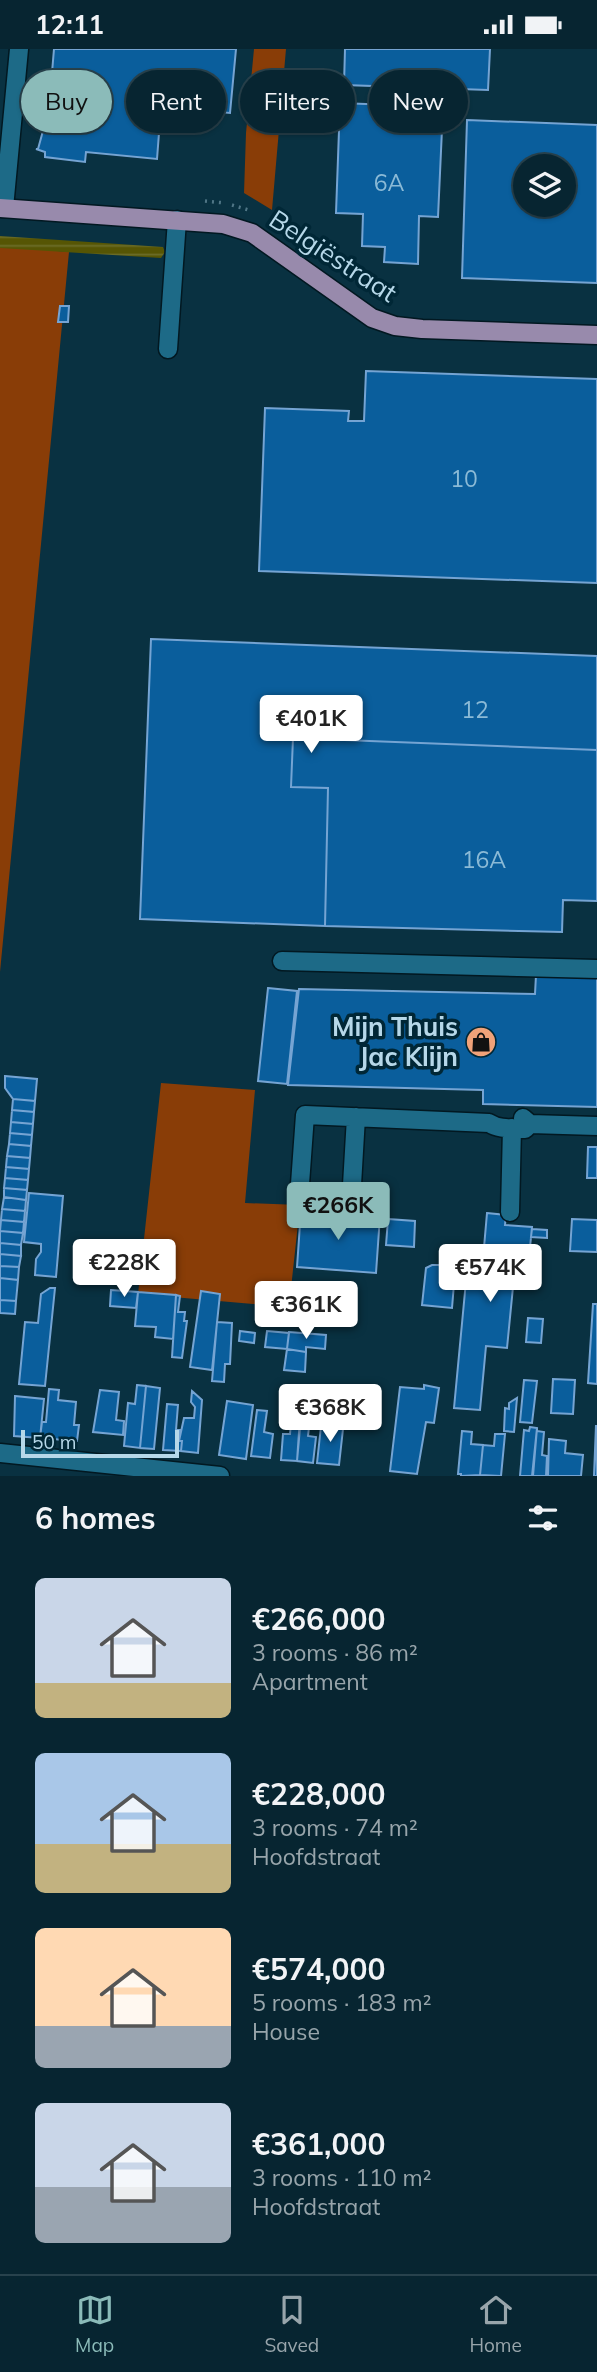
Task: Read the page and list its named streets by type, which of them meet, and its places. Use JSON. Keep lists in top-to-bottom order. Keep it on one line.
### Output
{"streets":{"main road":["Belgiëstraat"]},"places":{"shop":["Mijn Thuis Jac Klijn"]},"house_numbers":["6A","10","12","16A"],"scale_bar":"50 m","page":{"status":"12:11","chip":["Buy","Rent","Filters","New"],"price":["€401K","€266K","€228K","€574K","€361K","€368K"],"scale":"50 m","heading":"6 homes","list":[{"name":"€266,000","note":"3 rooms · 86 m² · Apartment"},{"name":"€228,000","note":"3 rooms · 74 m² · Hoofdstraat"},{"name":"€574,000","note":"5 rooms · 183 m² · House"},{"name":"€361,000","note":"3 rooms · 110 m² · Hoofdstraat"}],"tabs":["Map","Saved","Home"]}}
